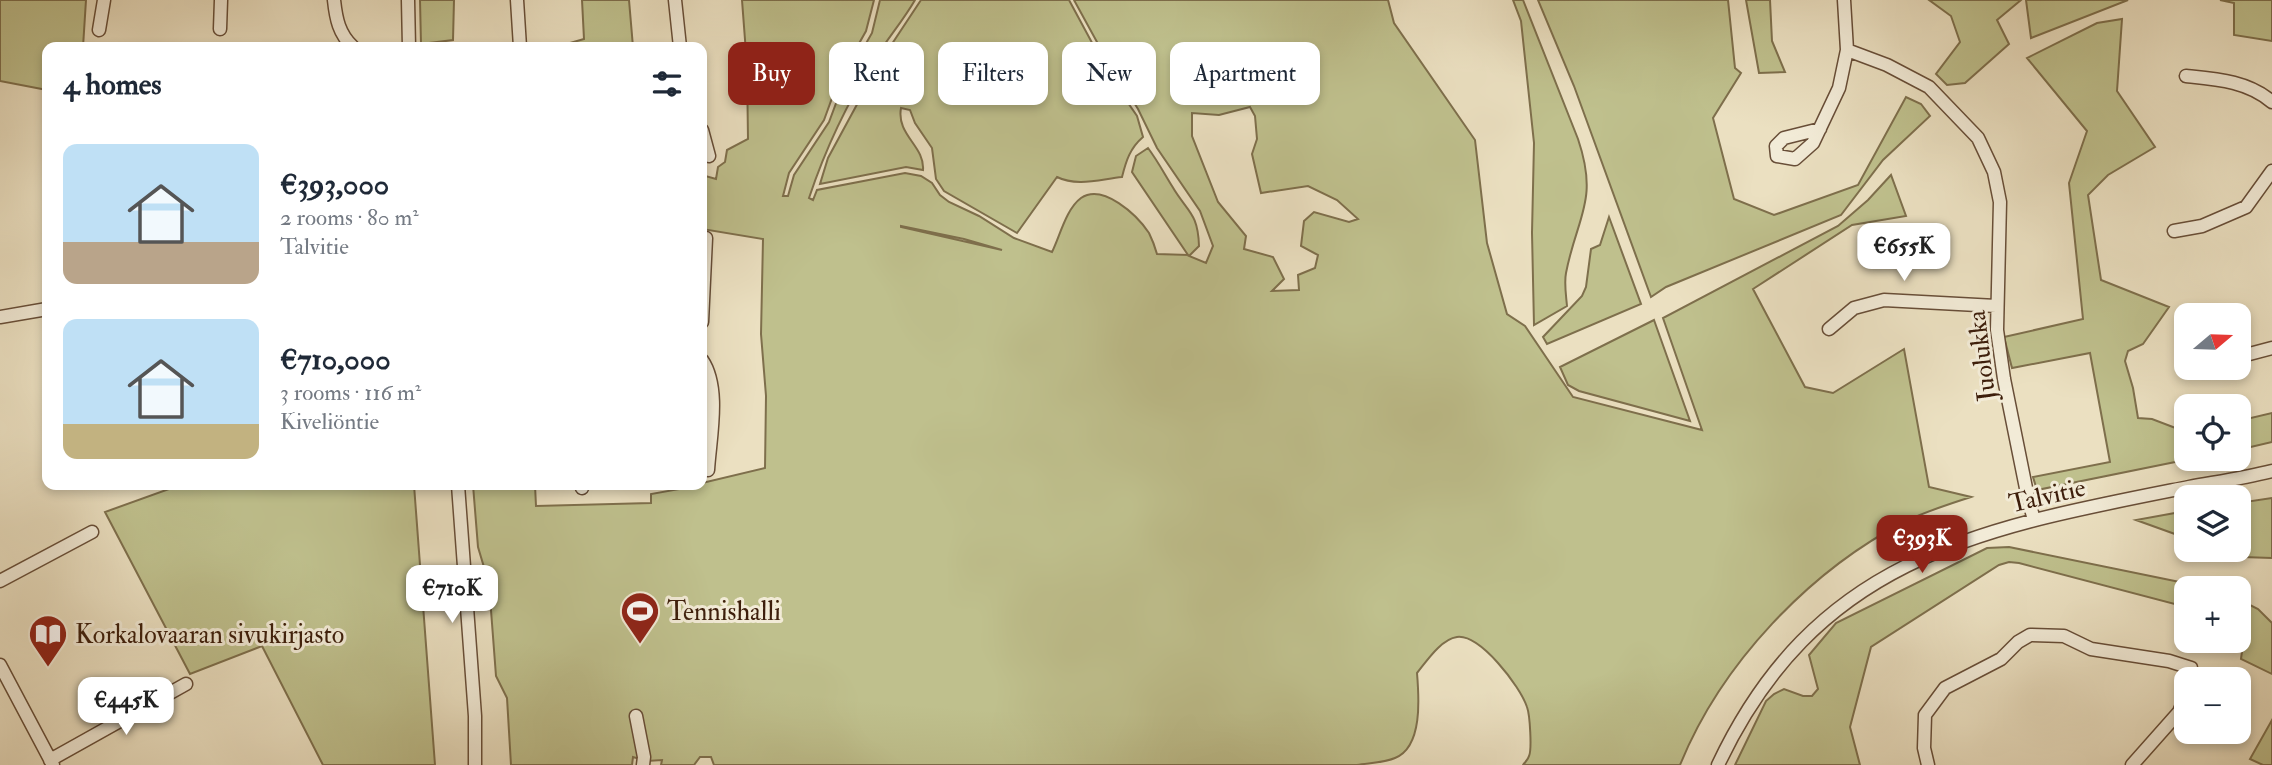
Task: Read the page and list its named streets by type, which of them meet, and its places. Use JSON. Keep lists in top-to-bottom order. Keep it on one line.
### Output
{"streets":{"street":["Juolukka","Talvitie"]},"crossings":[["Juolukka","Talvitie"]],"places":{"sports":["Tennishalli"],"library":["Korkalovaaran sivukirjasto"]},"north":"right","page":{"chip":["Buy","Rent","Filters","New","Apartment"],"heading":"4 homes","list":[{"name":"€393,000","note":"2 rooms · 80 m² · Talvitie"},{"name":"€710,000","note":"3 rooms · 116 m² · Kiveliöntie"}],"price":["€655K","€393K","€710K","€445K"],"map_buttons":["+","−"]}}
